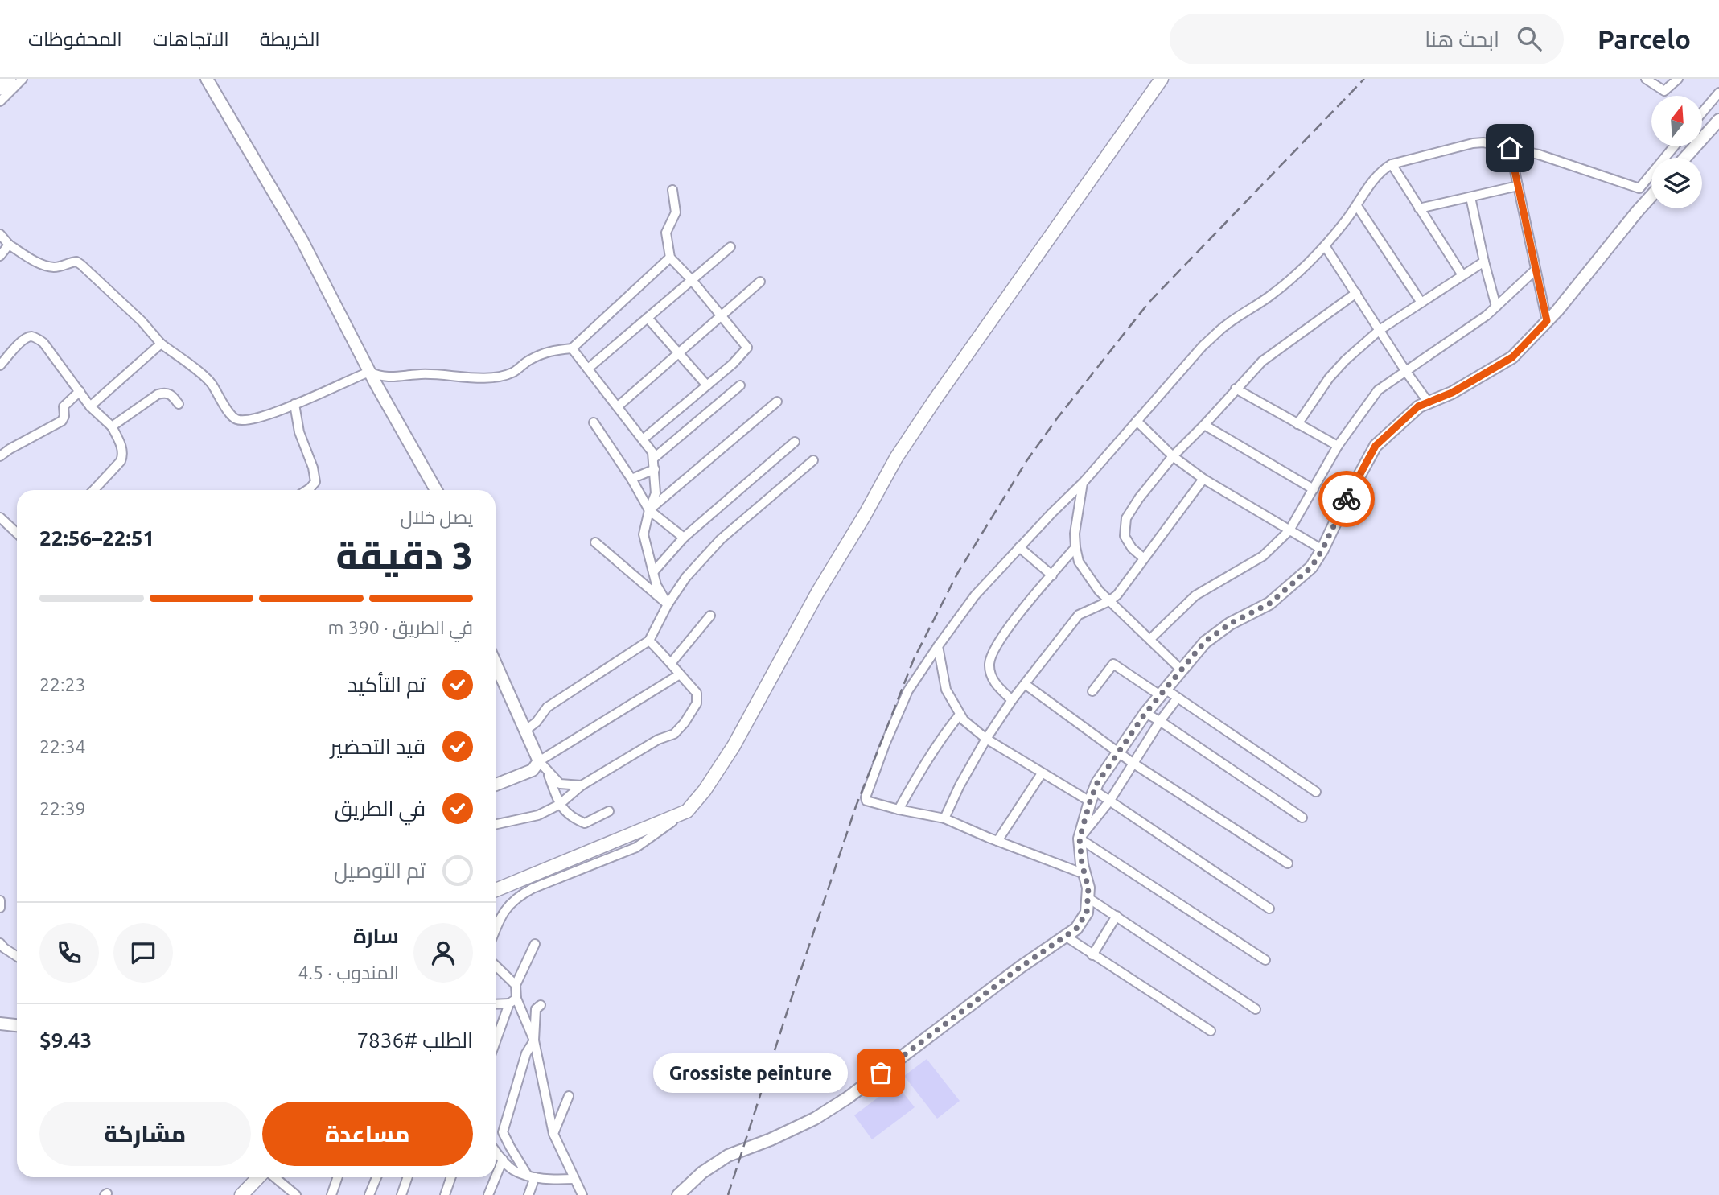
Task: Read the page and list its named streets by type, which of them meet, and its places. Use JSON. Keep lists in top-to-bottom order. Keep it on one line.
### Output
{"places":["Grossiste peinture"],"north":"top","page":{"header":"Parcelo","search":"ابحث هنا","nav":["الخريطة","الاتجاهات","المحفوظات"],"heading":["3 دقيقة","يصل خلال","22:51–22:56"],"panel":["سارة","المندوب · 4.5","الطلب #7836","$9.43"],"bar":"في الطريق · 390 m","list":[["تم التأكيد","22:23"],["قيد التحضير","22:34"],["في الطريق","22:39"],"تم التوصيل"],"bubble":"Grossiste peinture","buttons":["مساعدة","مشاركة"]}}
